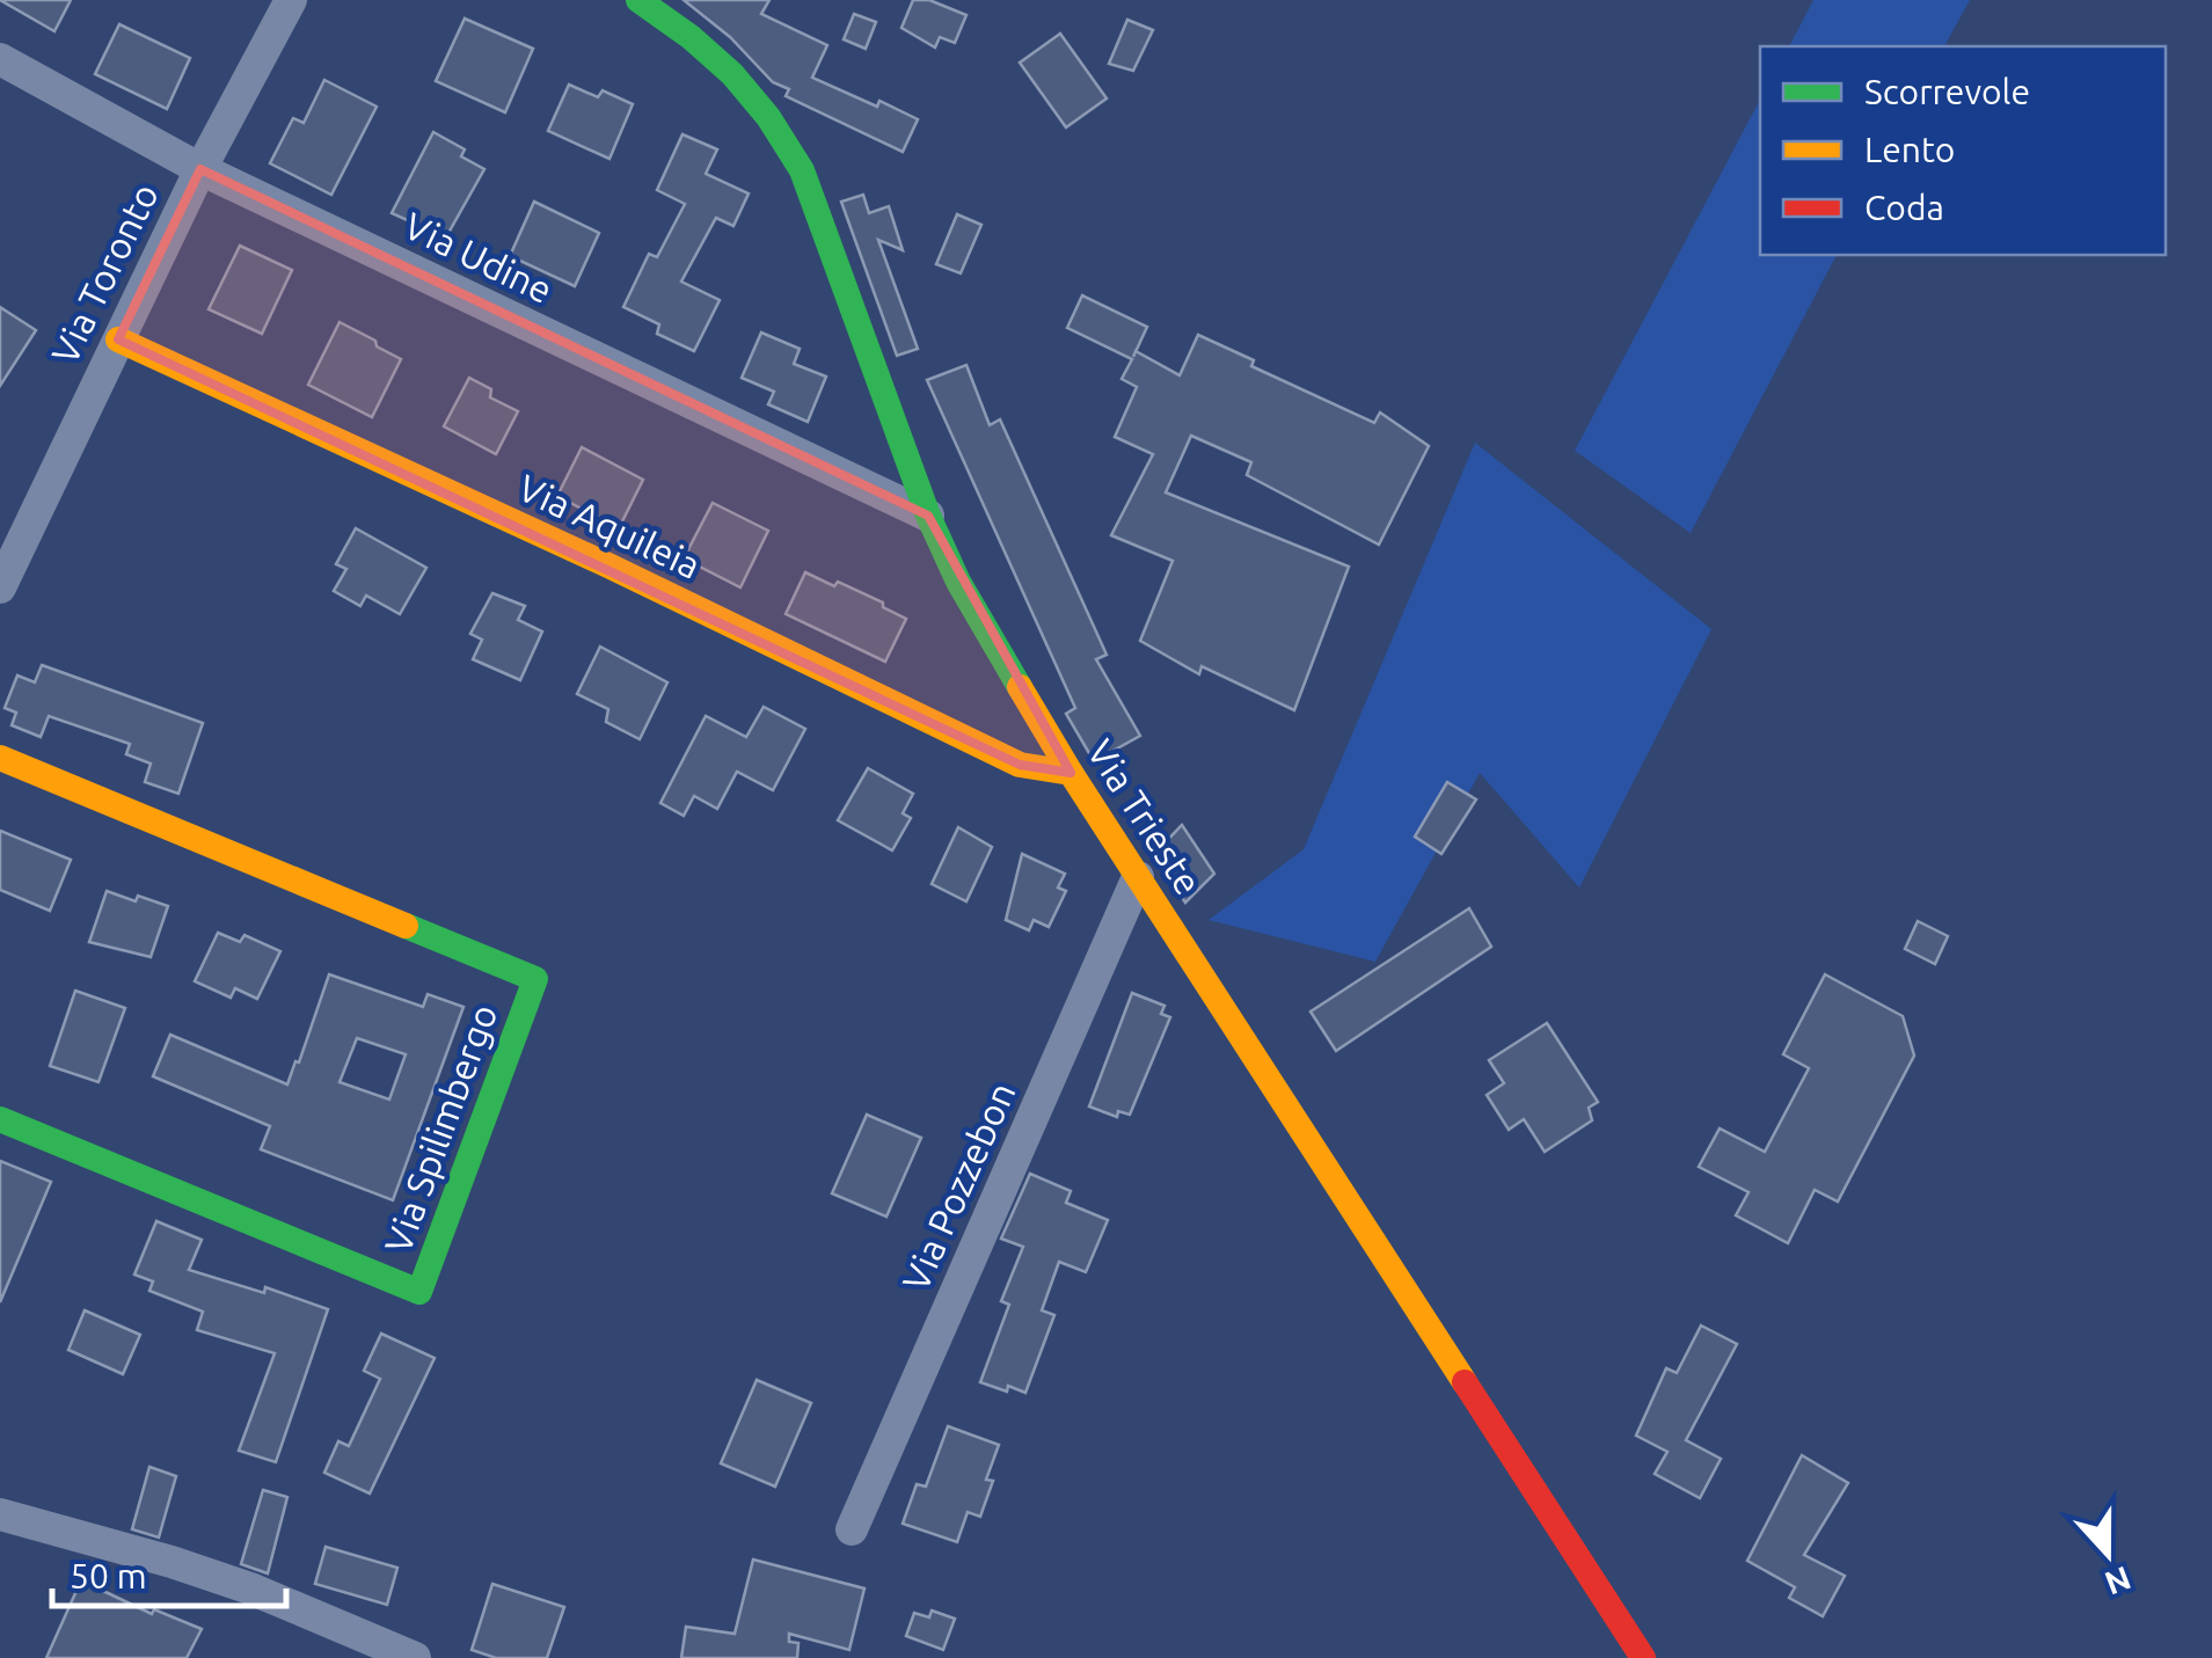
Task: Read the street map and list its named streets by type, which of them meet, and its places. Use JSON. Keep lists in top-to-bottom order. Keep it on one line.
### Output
{"streets":{"street":["Via Udine","Via Toronto","Via Aquileia","Via Trieste","Via Spilimbergo","Via Pozzebon"]},"crossings":[["Via Udine","Via Toronto"],["Via Udine","Via Trieste"],["Via Toronto","Via Aquileia"],["Via Aquileia","Via Trieste"],["Via Trieste","Via Pozzebon"]],"legend":["Scorrevole","Lento","Coda"],"scale_bar":"50 m","north":"bottom"}
